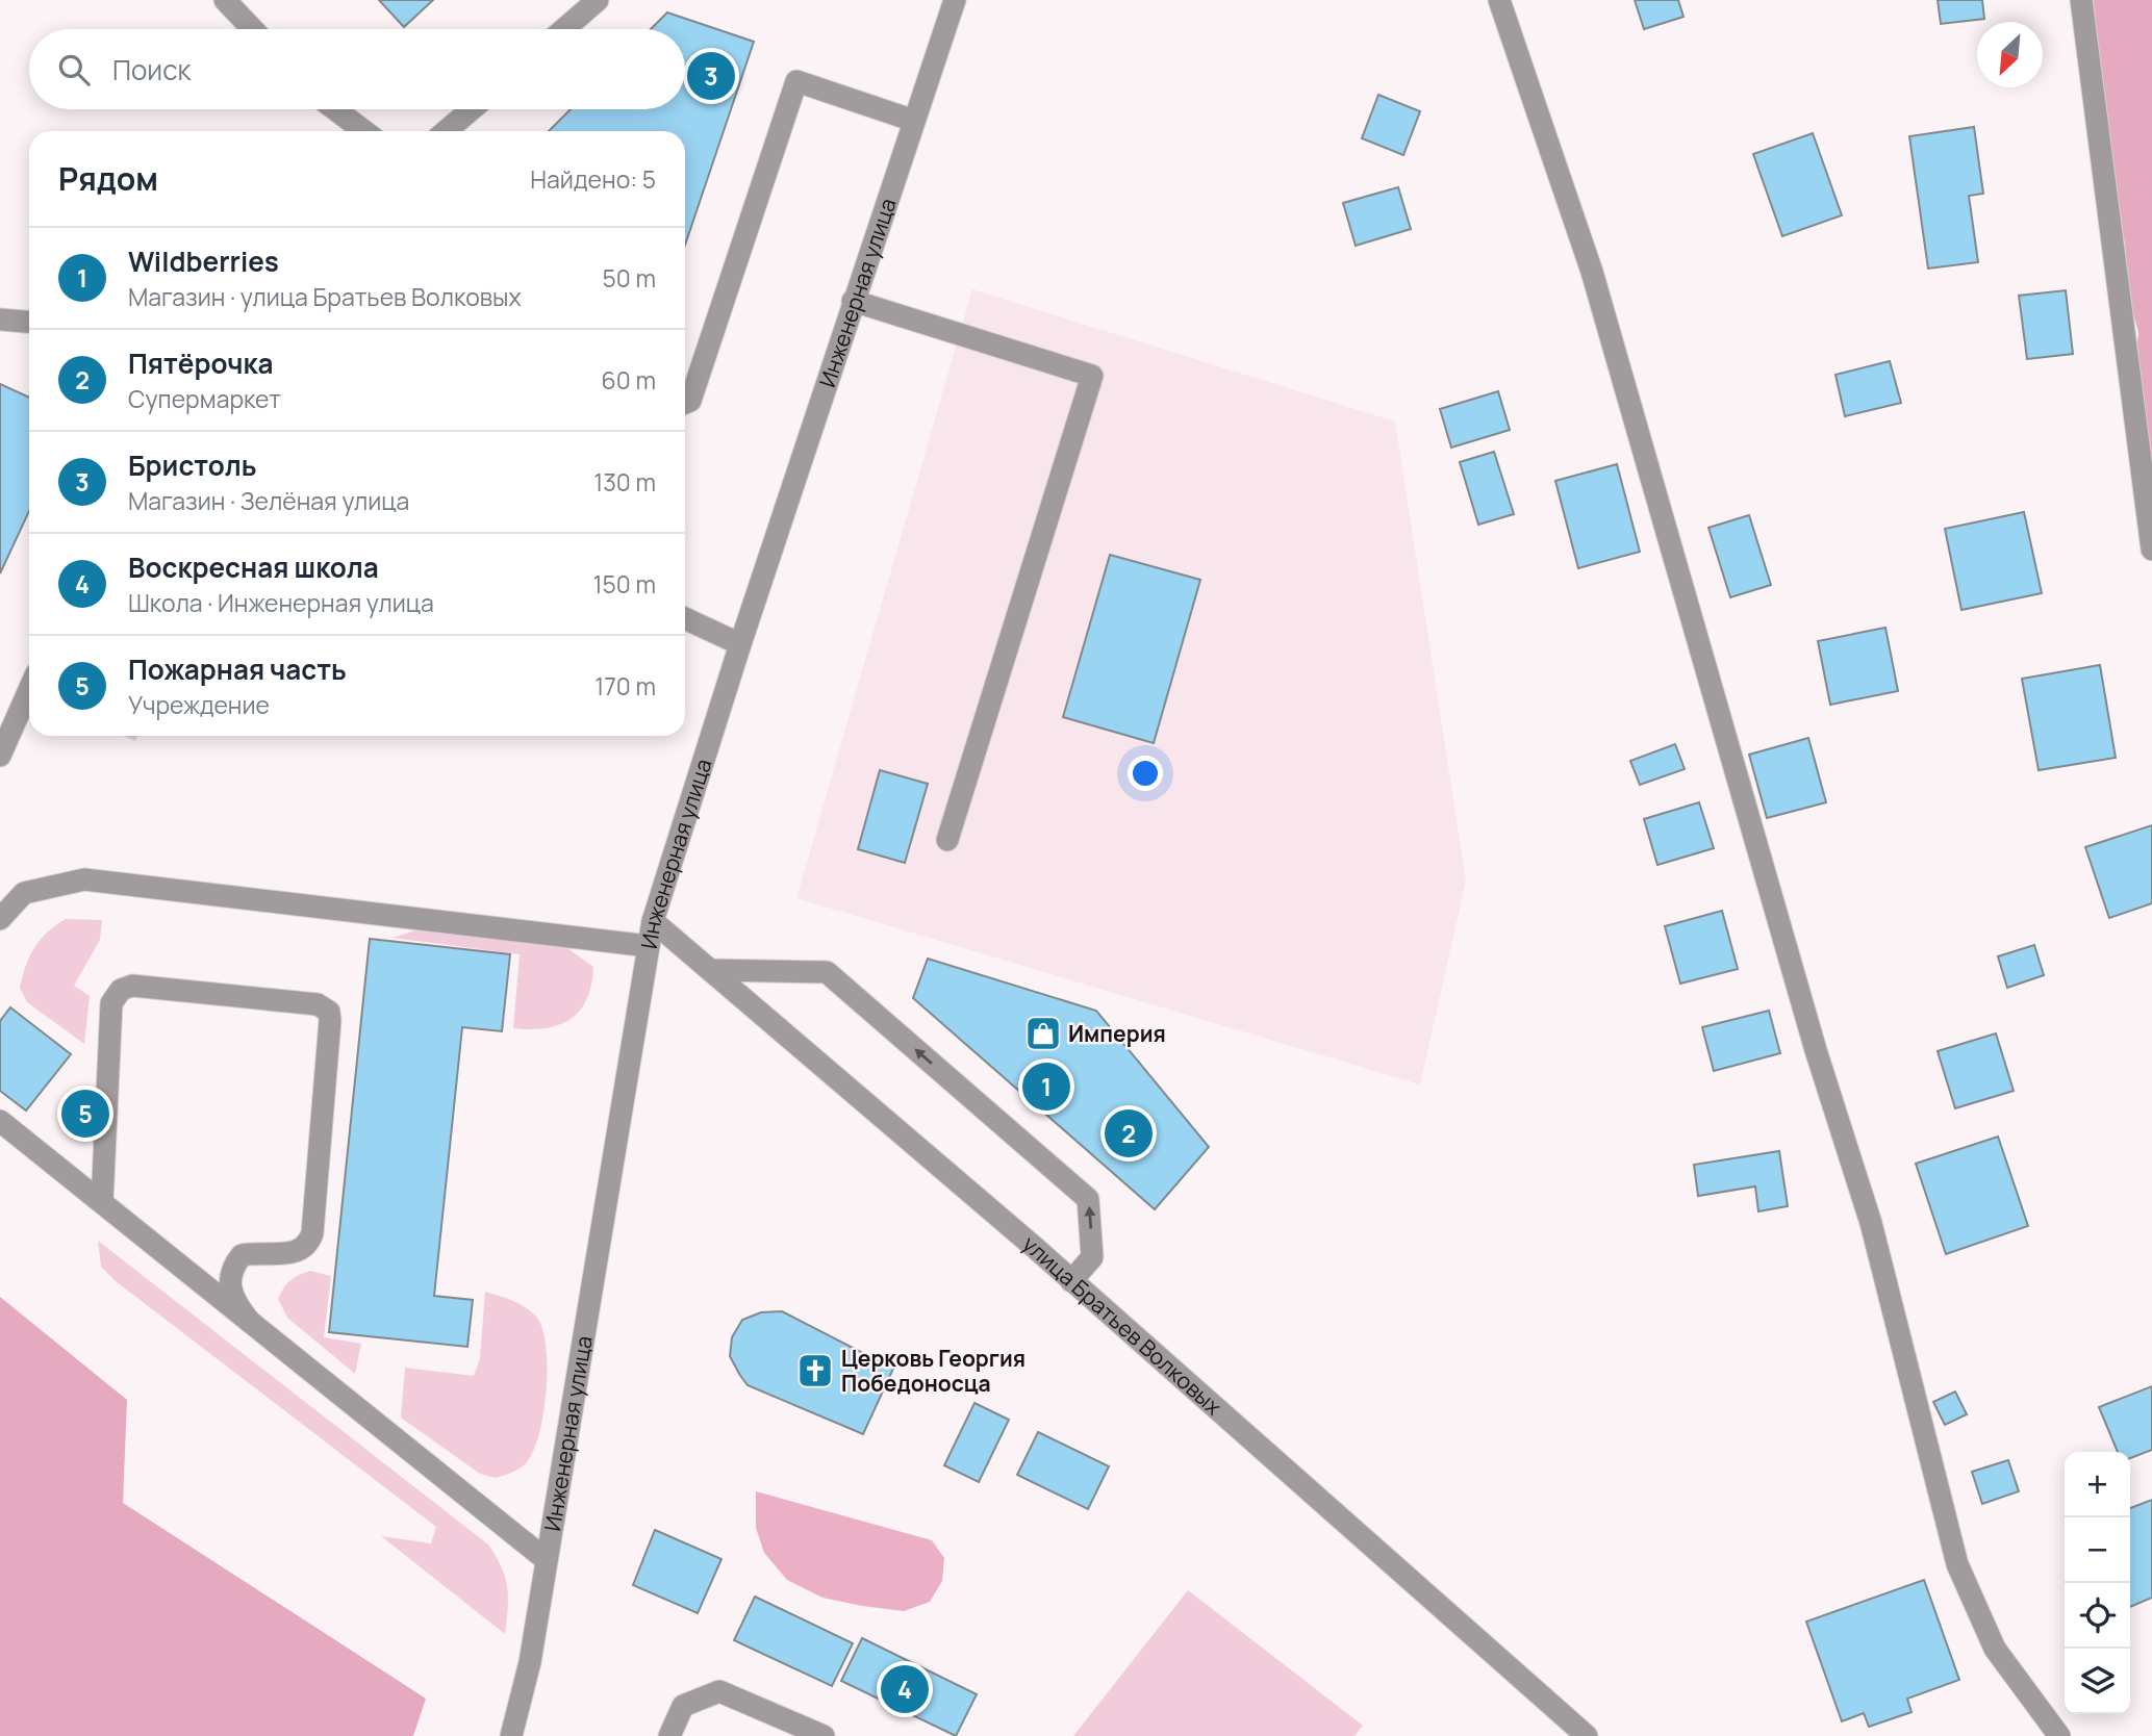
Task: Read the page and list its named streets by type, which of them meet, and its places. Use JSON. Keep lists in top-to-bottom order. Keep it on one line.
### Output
{"streets":{"street":["Инженерная улица","улица Братьев Волковых"]},"crossings":[["Инженерная улица","улица Братьев Волковых"]],"places":{"shop":["Империя"],"church":["Церковь Георгия Победоносца"]},"north":"bottom left","page":{"search":"Поиск","pins":["3","1","5","2","4"],"heading":["Рядом","Найдено: 5"],"list":[{"mark":"1","name":"Wildberries","note":"Магазин · улица Братьев Волковых","value":"50 m"},{"mark":"2","name":"Пятёрочка","note":"Супермаркет","value":"60 m"},{"mark":"3","name":"Бристоль","note":"Магазин · Зелёная улица","value":"130 m"},{"mark":"4","name":"Воскресная школа","note":"Школа · Инженерная улица","value":"150 m"},{"mark":"5","name":"Пожарная часть","note":"Учреждение","value":"170 m"}],"map_buttons":["+","−"]}}
